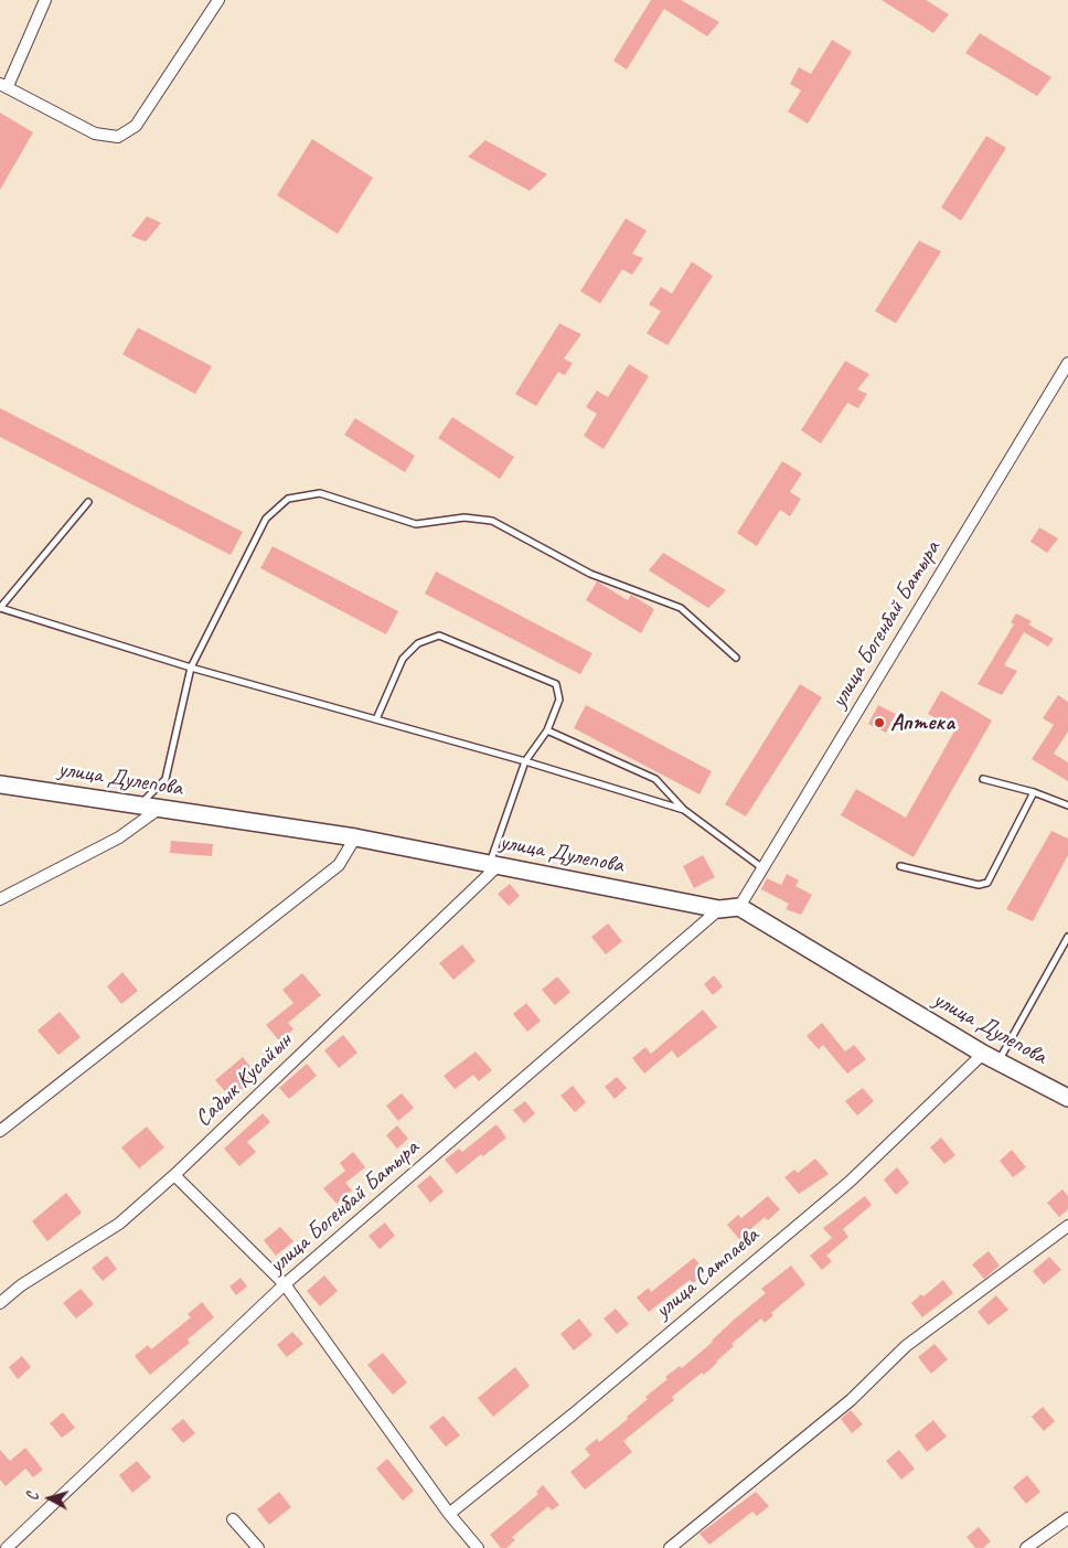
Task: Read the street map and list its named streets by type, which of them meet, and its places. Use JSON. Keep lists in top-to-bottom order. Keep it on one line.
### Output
{"streets":{"street":["улица Богенбай Батыра","улица Дулепова","Садык Кусайын","улица Сатпаева"]},"crossings":[["улица Богенбай Батыра","улица Дулепова"],["улица Дулепова","Садык Кусайын"],["улица Дулепова","улица Сатпаева"]],"places":["Аптека"],"north":"left"}
